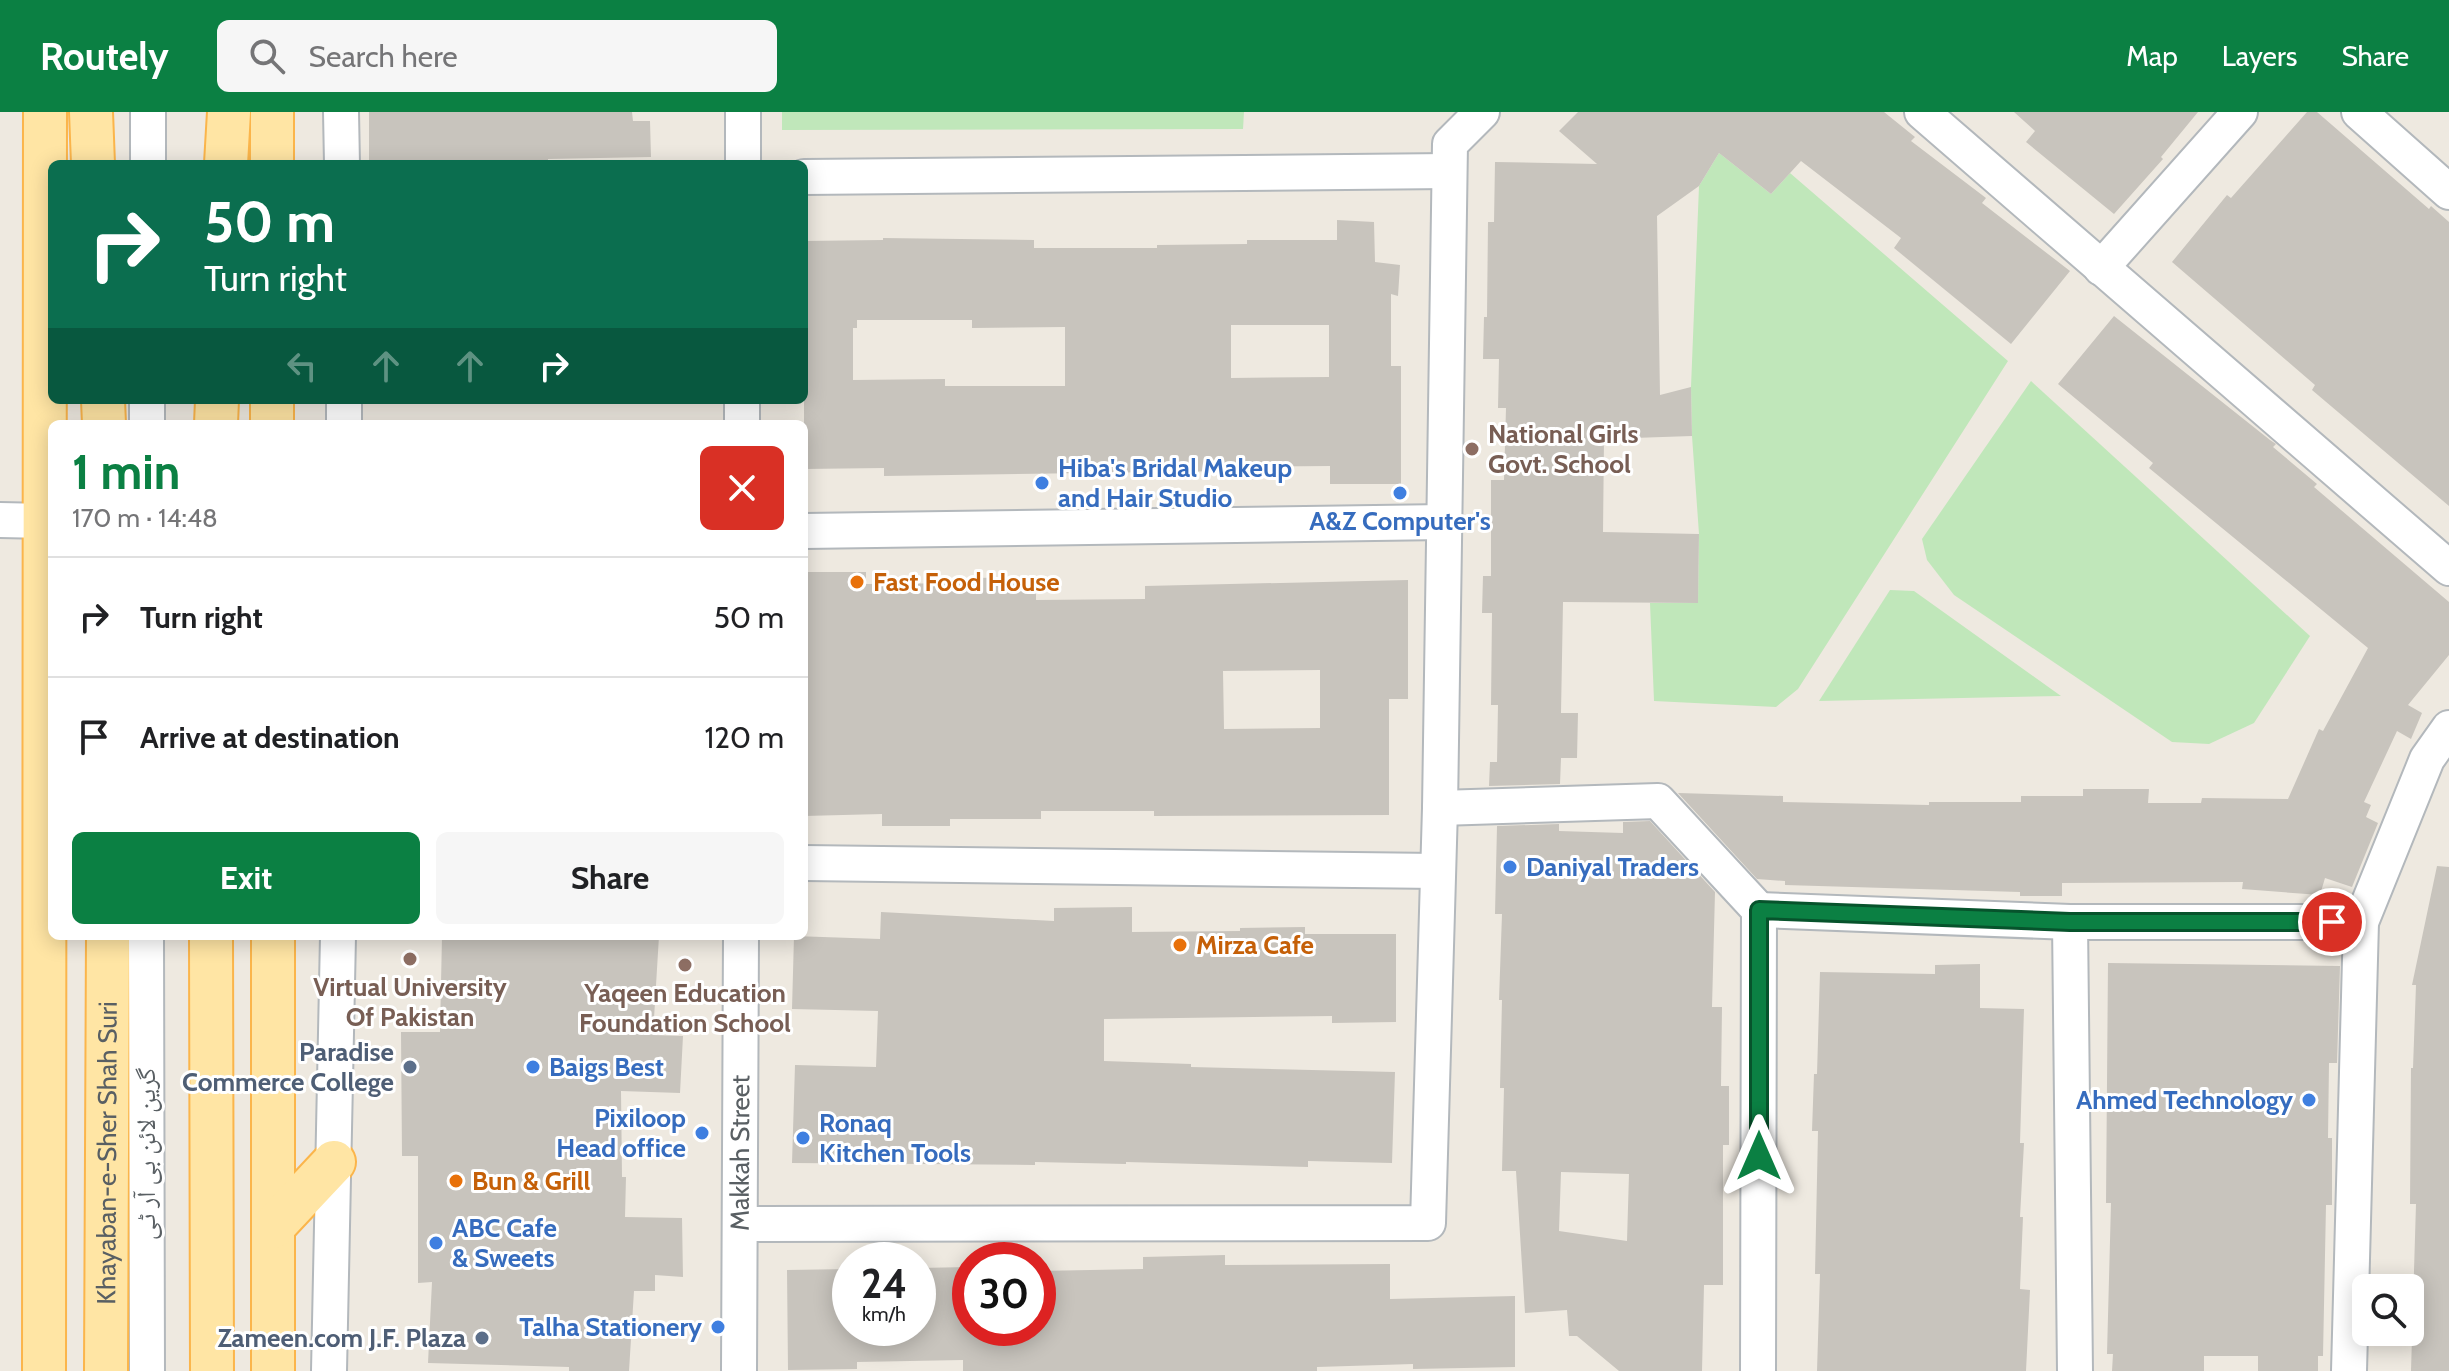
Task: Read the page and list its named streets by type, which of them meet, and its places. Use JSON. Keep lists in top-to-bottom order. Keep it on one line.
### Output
{"streets":{"main road":["Khayaban-e-Sher Shah Suri"],"street":["Makkah Street","گرین لائن بی آر ٹی"]},"places":["National Girls Govt. School","Hiba's Bridal Makeup and Hair Studio","A&Z Computer's","Fast Food House","Daniyal Traders","Mirza Cafe","Virtual University Of Pakistan","Yaqeen Education Foundation School","Paradise Commerce College","Baigs Best","Ahmed Technology","Pixiloop Head office","Ronaq Kitchen Tools","Bun & Grill","ABC Cafe & Sweets","Talha Stationery","Zameen.com J.F. Plaza"],"page":{"header":"Routely","search":"Search here","nav":["Map","Layers","Share"],"turn":["50 m","Turn right"],"heading":["1 min","170 m · 14:48"],"list":[{"name":"Turn right","value":"50 m"},{"name":"Arrive at destination","value":"120 m"}],"buttons":["Exit","Share"],"speed":"24 km/h","limit":"30"}}
